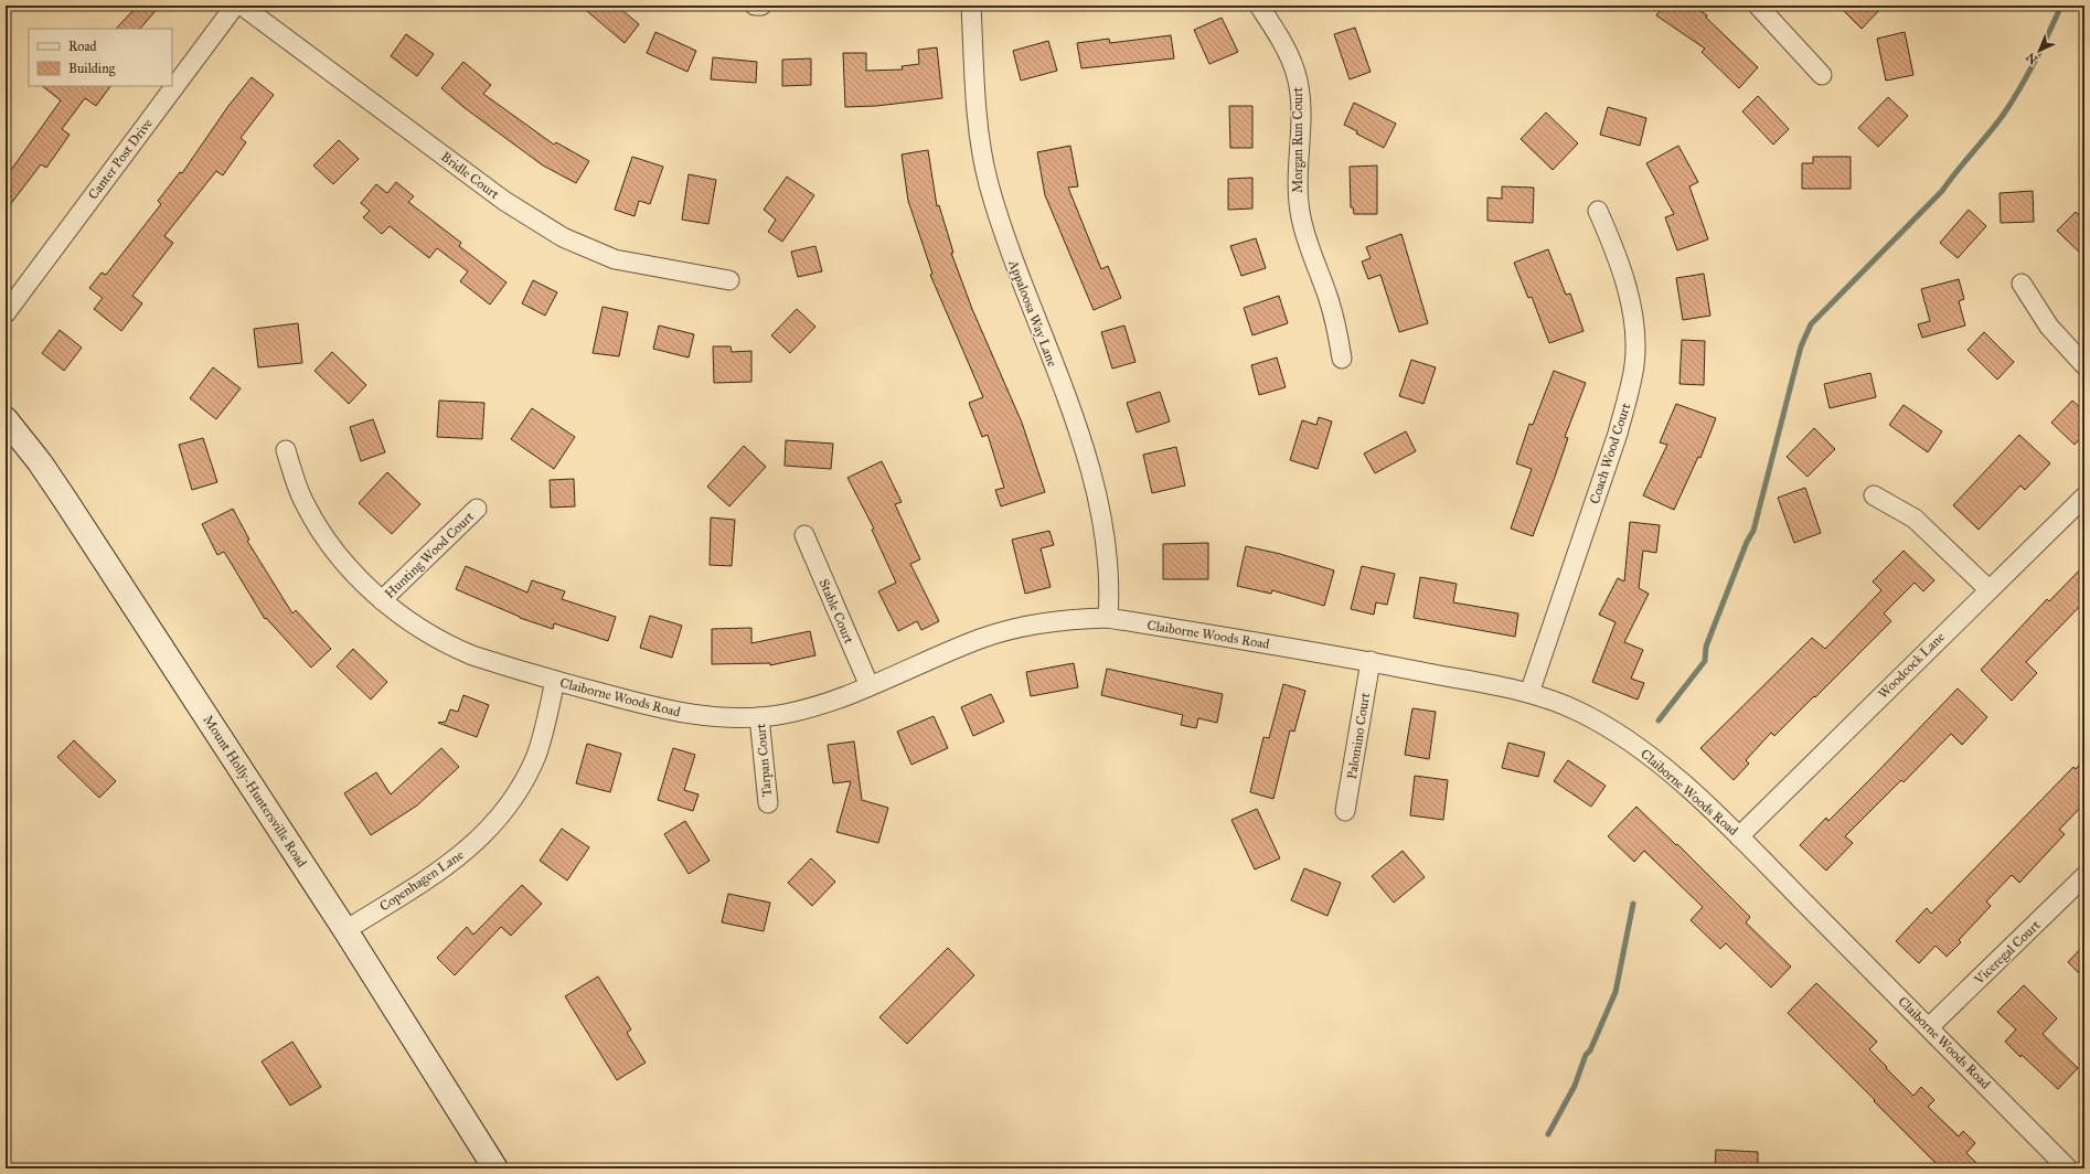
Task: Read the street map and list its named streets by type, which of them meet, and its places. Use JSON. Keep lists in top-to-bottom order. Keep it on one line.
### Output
{"streets":{"main road":["Mount Holly-Huntersville Road"],"street":["Morgan Run Court","Canter Post Drive","Bridle Court","Appaloosa Way Lane","Coach Wood Court","Hunting Wood Court","Stable Court","Claiborne Woods Road","Woodcock Lane","Palomino Court","Tarpan Court","Copenhagen Lane","Viceregal Court"]},"crossings":[["Appaloosa Way Lane","Claiborne Woods Road"],["Coach Wood Court","Claiborne Woods Road"],["Hunting Wood Court","Claiborne Woods Road"],["Stable Court","Claiborne Woods Road"],["Claiborne Woods Road","Woodcock Lane"],["Claiborne Woods Road","Palomino Court"],["Claiborne Woods Road","Tarpan Court"],["Claiborne Woods Road","Copenhagen Lane"],["Claiborne Woods Road","Viceregal Court"],["Mount Holly-Huntersville Road","Copenhagen Lane"]],"legend":["Road","Building"],"north":"bottom left"}
